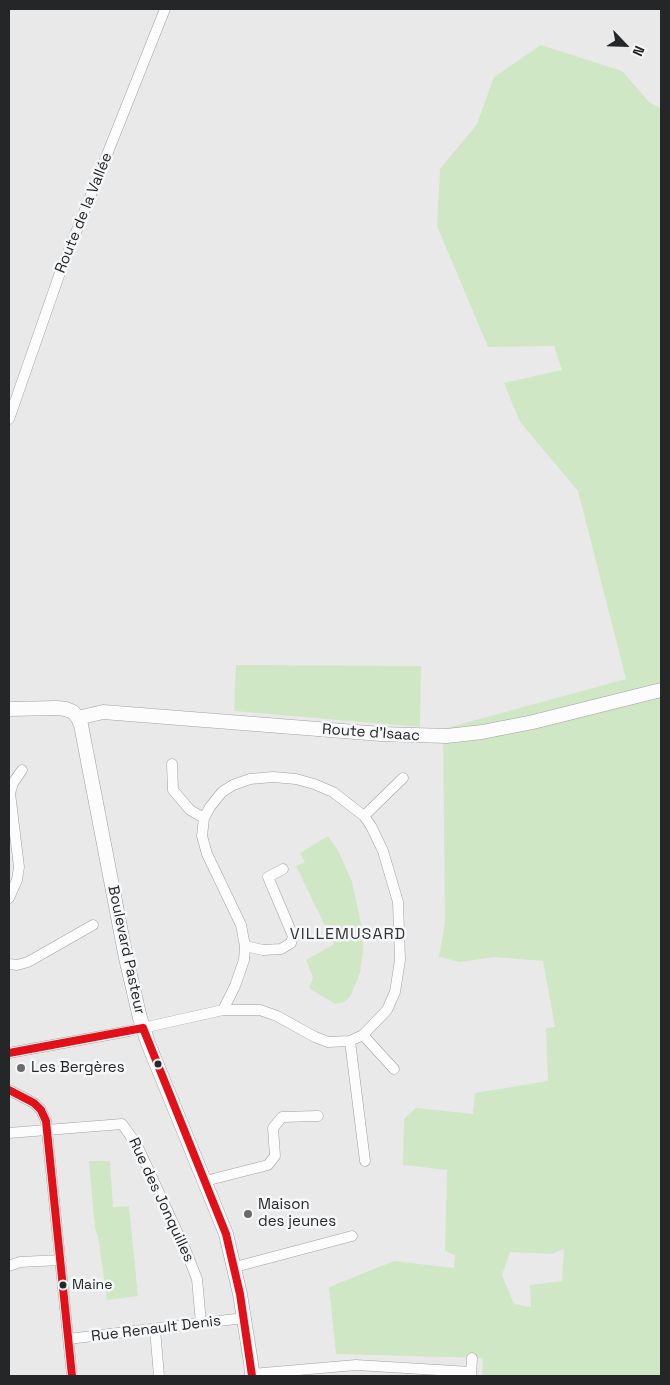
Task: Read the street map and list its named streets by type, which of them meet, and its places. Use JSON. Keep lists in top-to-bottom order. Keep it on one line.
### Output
{"streets":{"street":["Route de la Vallée","Route d'Isaac","Boulevard Pasteur","Rue des Jonquilles","Rue Renault Denis"]},"crossings":[["Route d'Isaac","Boulevard Pasteur"],["Boulevard Pasteur","Rue Renault Denis"],["Rue des Jonquilles","Rue Renault Denis"]],"districts":["VILLEMUSARD"],"places":["Les Bergères","Maison des jeunes","Maine"],"north":"bottom right"}
